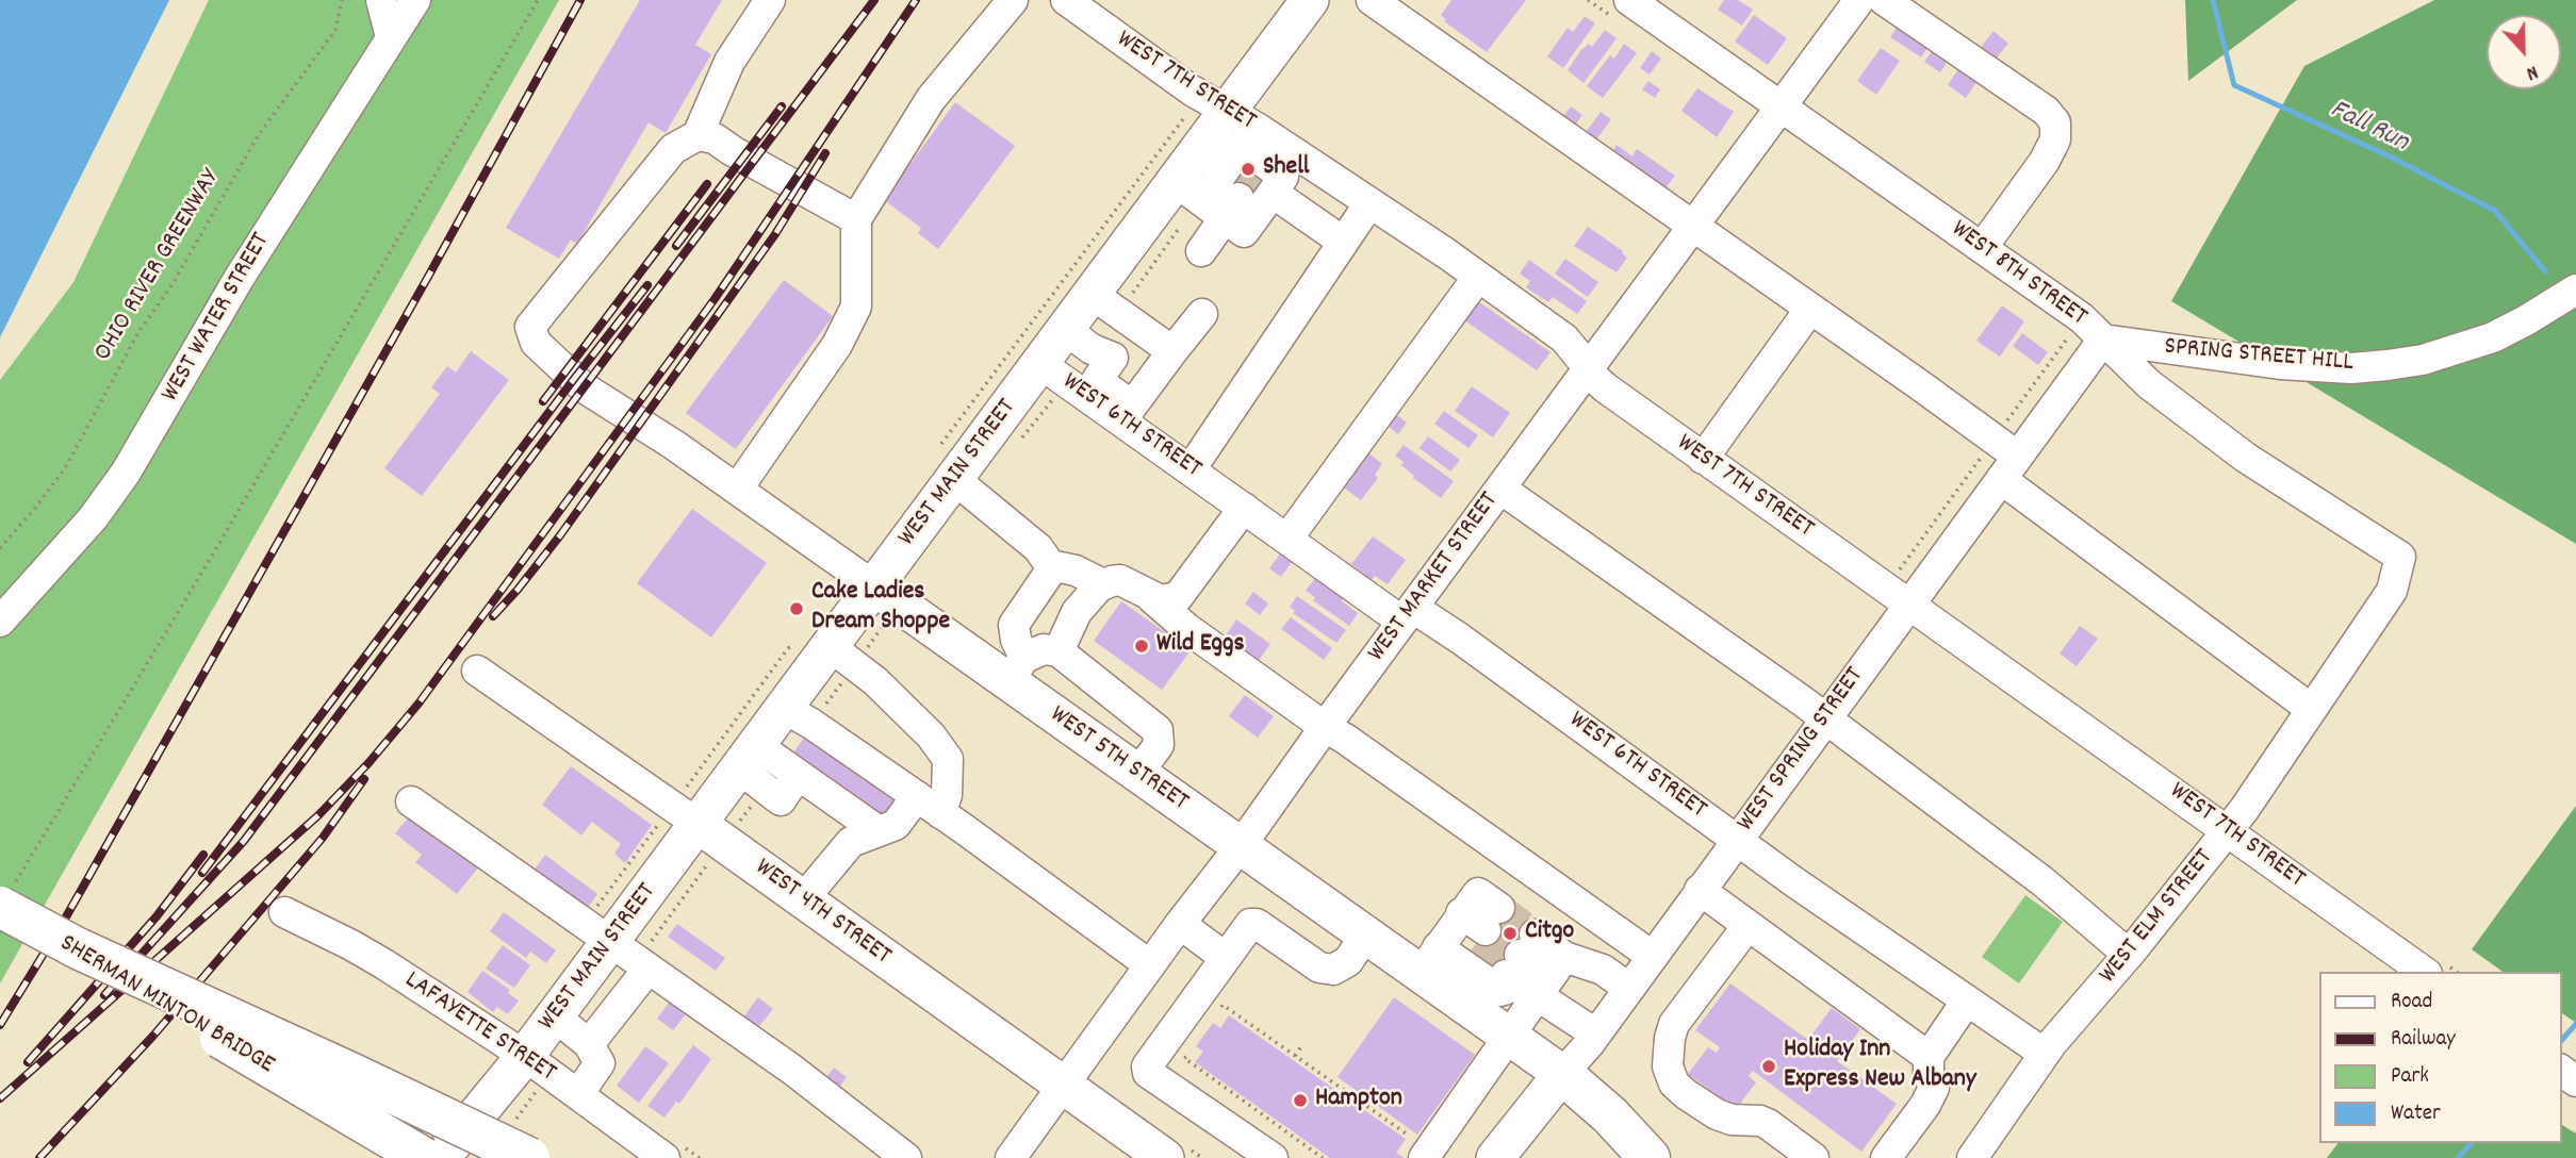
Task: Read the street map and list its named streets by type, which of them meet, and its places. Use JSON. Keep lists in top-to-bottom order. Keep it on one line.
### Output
{"streets":{"highway":["SHERMAN MINTON BRIDGE"],"main road":["WEST MAIN STREET","WEST SPRING STREET","WEST 5TH STREET","WEST 4TH STREET"],"street":["WEST 7TH STREET","WEST 8TH STREET","WEST WATER STREET","SPRING STREET HILL","WEST 6TH STREET","WEST MARKET STREET","WEST ELM STREET","LAFAYETTE STREET"],"path":["OHIO RIVER GREENWAY"]},"crossings":[["WEST 7TH STREET","WEST MAIN STREET"],["WEST 7TH STREET","WEST MARKET STREET"],["WEST 7TH STREET","WEST SPRING STREET"],["WEST 7TH STREET","WEST ELM STREET"],["WEST 8TH STREET","SPRING STREET HILL"],["WEST 8TH STREET","WEST MARKET STREET"],["WEST 8TH STREET","WEST SPRING STREET"],["WEST 8TH STREET","WEST ELM STREET"],["SPRING STREET HILL","WEST SPRING STREET"],["WEST 6TH STREET","WEST MAIN STREET"],["WEST 6TH STREET","WEST MARKET STREET"],["WEST 6TH STREET","WEST SPRING STREET"],["WEST 6TH STREET","WEST ELM STREET"],["WEST MAIN STREET","WEST 5TH STREET"],["WEST MAIN STREET","WEST 4TH STREET"],["WEST MAIN STREET","LAFAYETTE STREET"],["WEST MARKET STREET","WEST 5TH STREET"],["WEST MARKET STREET","WEST 4TH STREET"],["WEST SPRING STREET","WEST 5TH STREET"]],"water":["Fall Run"],"places":["Shell","Cake Ladies Dream Shoppe","Wild Eggs","Citgo","Holiday Inn Express New Albany","Hampton"],"legend":["Road","Railway","Park","Water"],"north":"bottom"}
